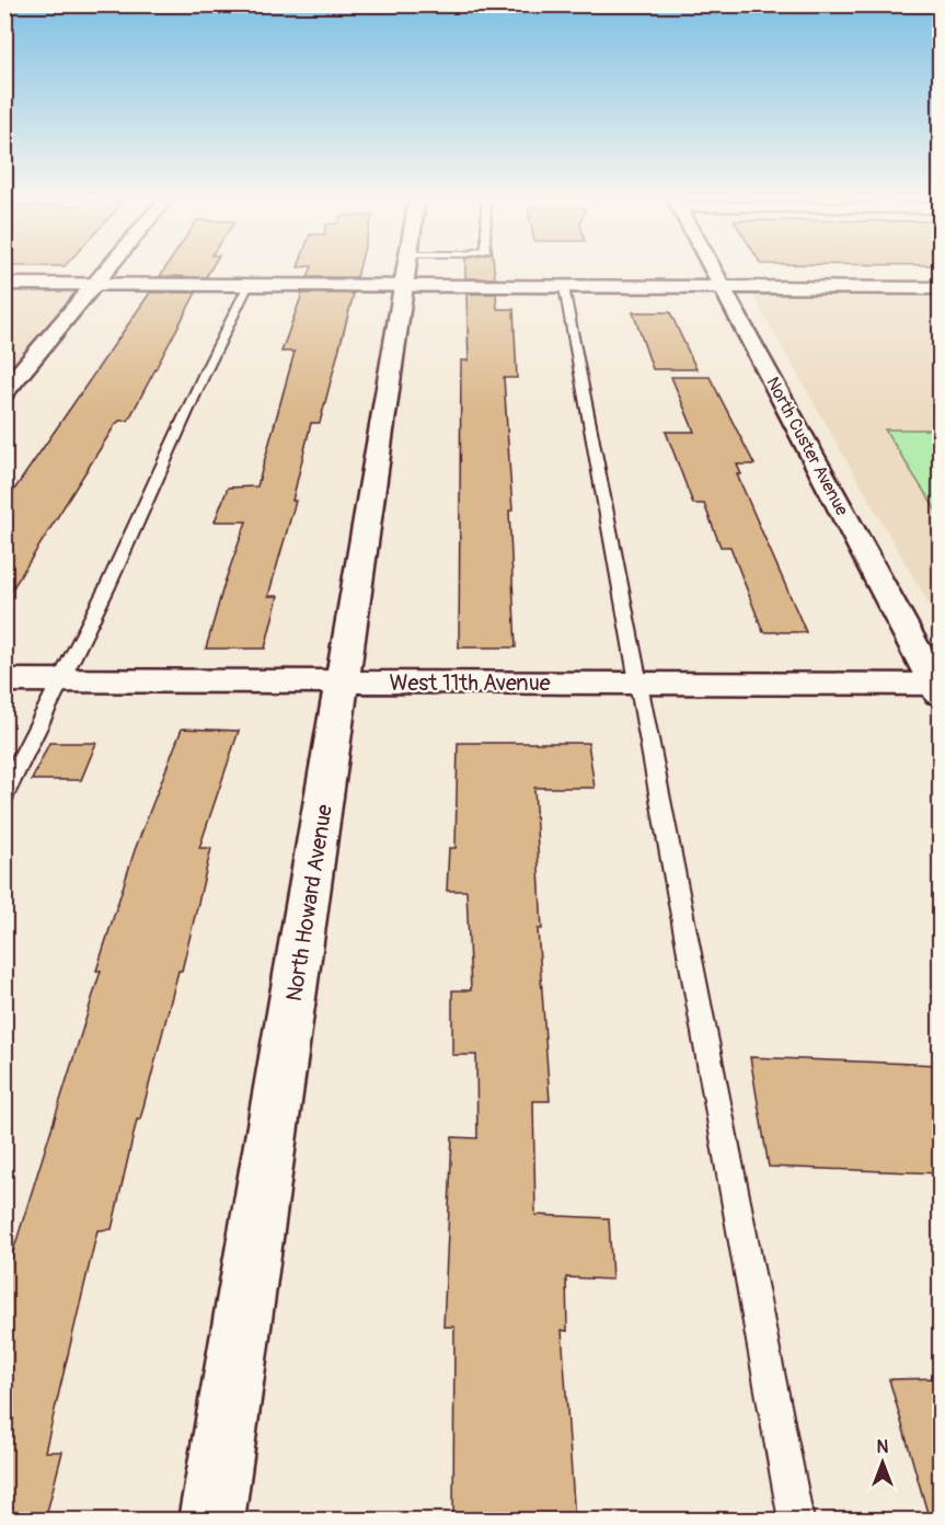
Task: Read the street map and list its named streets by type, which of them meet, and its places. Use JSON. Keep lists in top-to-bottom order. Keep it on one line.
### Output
{"streets":{"street":["North Custer Avenue","West 11th Avenue","North Howard Avenue"]},"crossings":[["North Custer Avenue","West 11th Avenue"],["West 11th Avenue","North Howard Avenue"]],"north":"top"}
